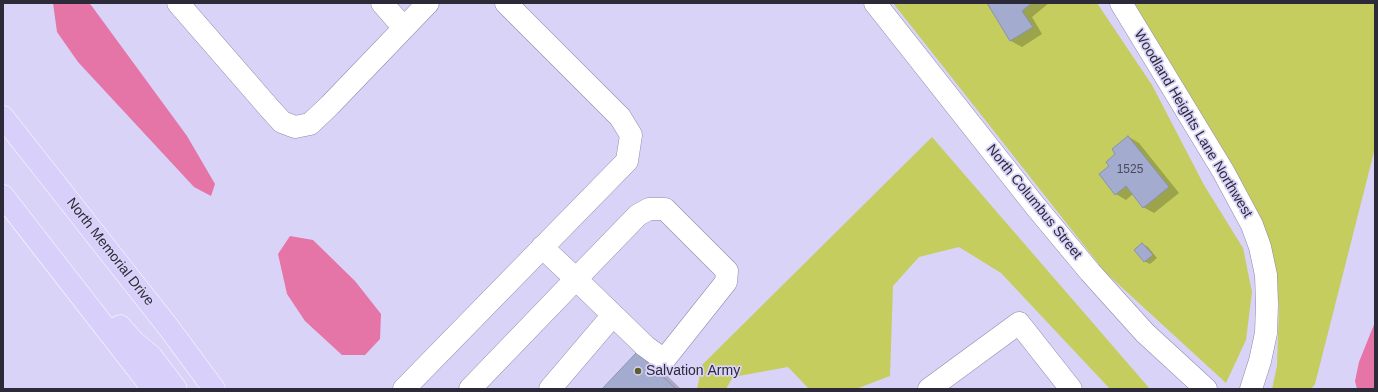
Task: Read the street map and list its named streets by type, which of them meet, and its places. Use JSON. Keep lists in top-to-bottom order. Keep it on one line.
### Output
{"streets":{"main road":["North Memorial Drive"],"street":["Woodland Heights Lane Northwest","North Columbus Street"]},"places":["Salvation Army"],"house_numbers":["1525"]}
